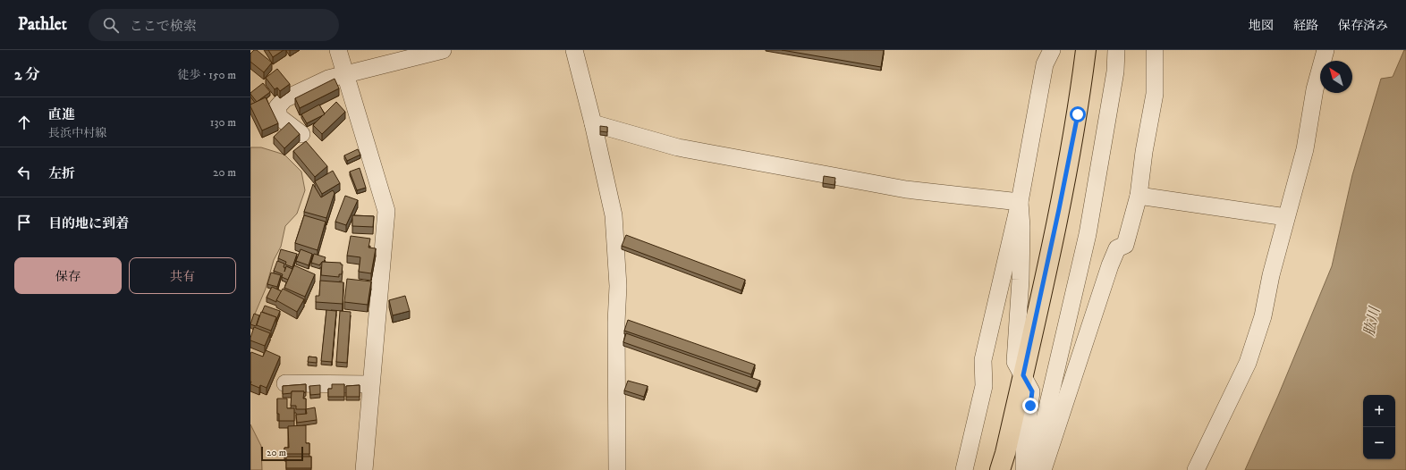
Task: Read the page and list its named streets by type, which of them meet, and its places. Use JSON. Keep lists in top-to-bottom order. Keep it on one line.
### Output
{"water":["肱川"],"scale_bar":"20 m","north":"top left","page":{"header":"Pathlet","search":"ここで検索","nav":["地図","経路","保存済み"],"heading":["2 分","徒歩 · 150 m"],"list":[["直進","長浜中村線","130 m"],["左折","20 m"],"目的地に到着"],"buttons":["保存","共有"],"map_buttons":["+","−"],"scale":"20 m"}}
